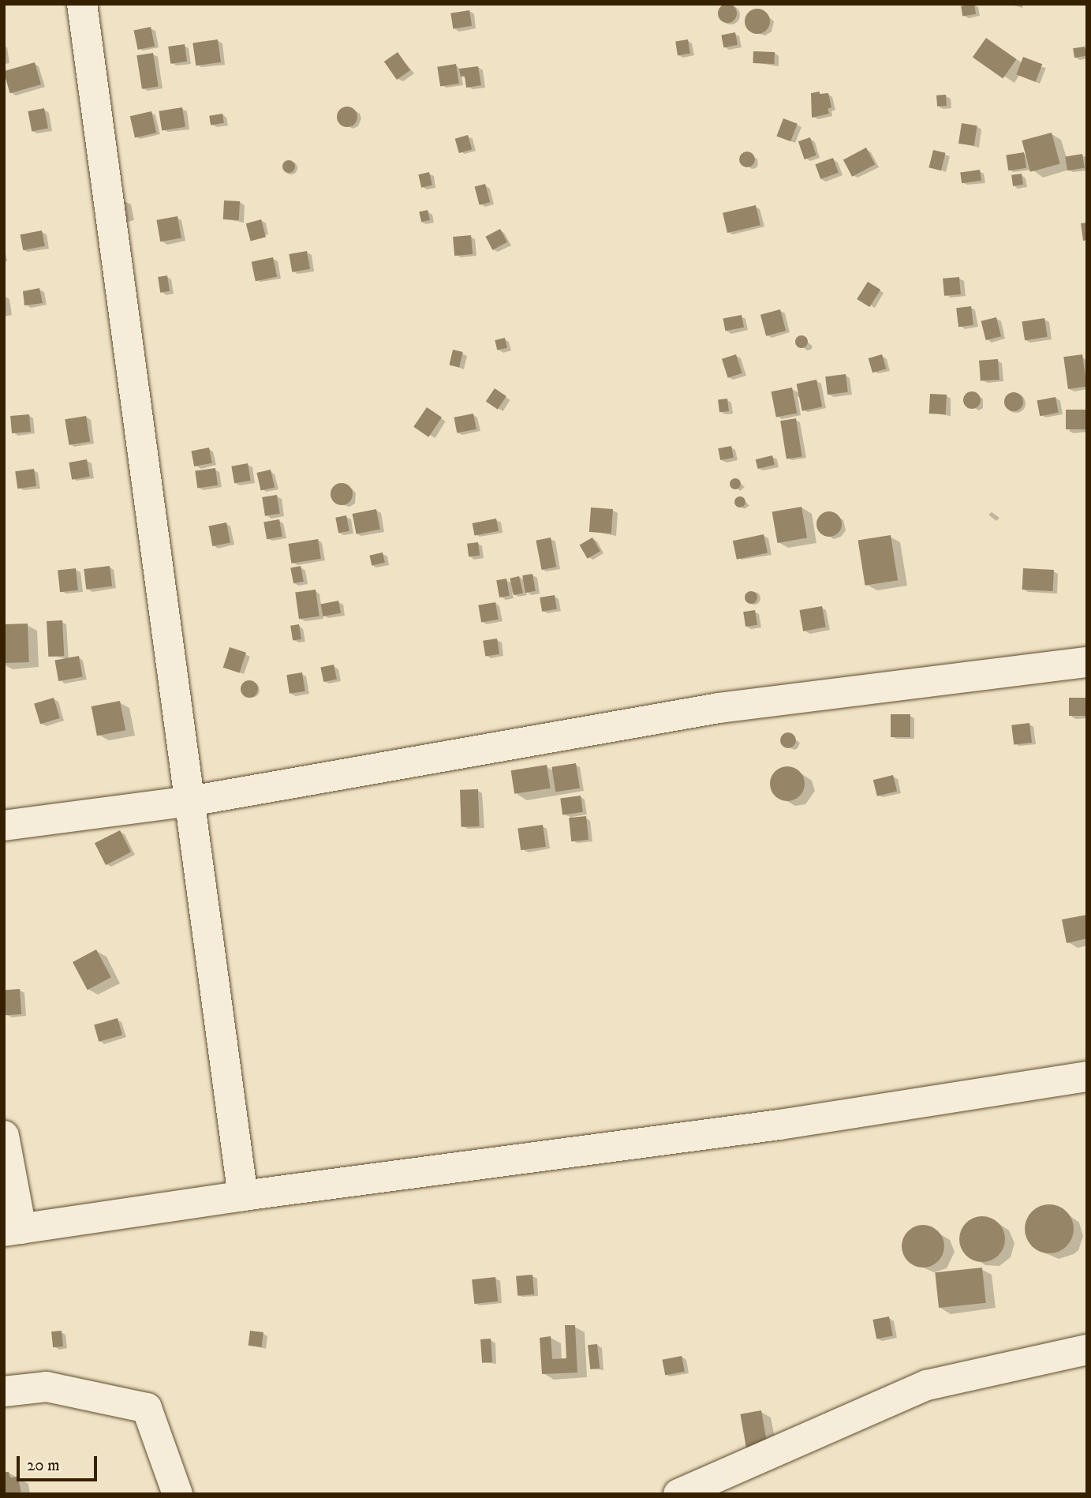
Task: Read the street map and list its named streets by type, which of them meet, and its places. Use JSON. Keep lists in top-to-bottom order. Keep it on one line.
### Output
{"scale_bar":"20 m"}
